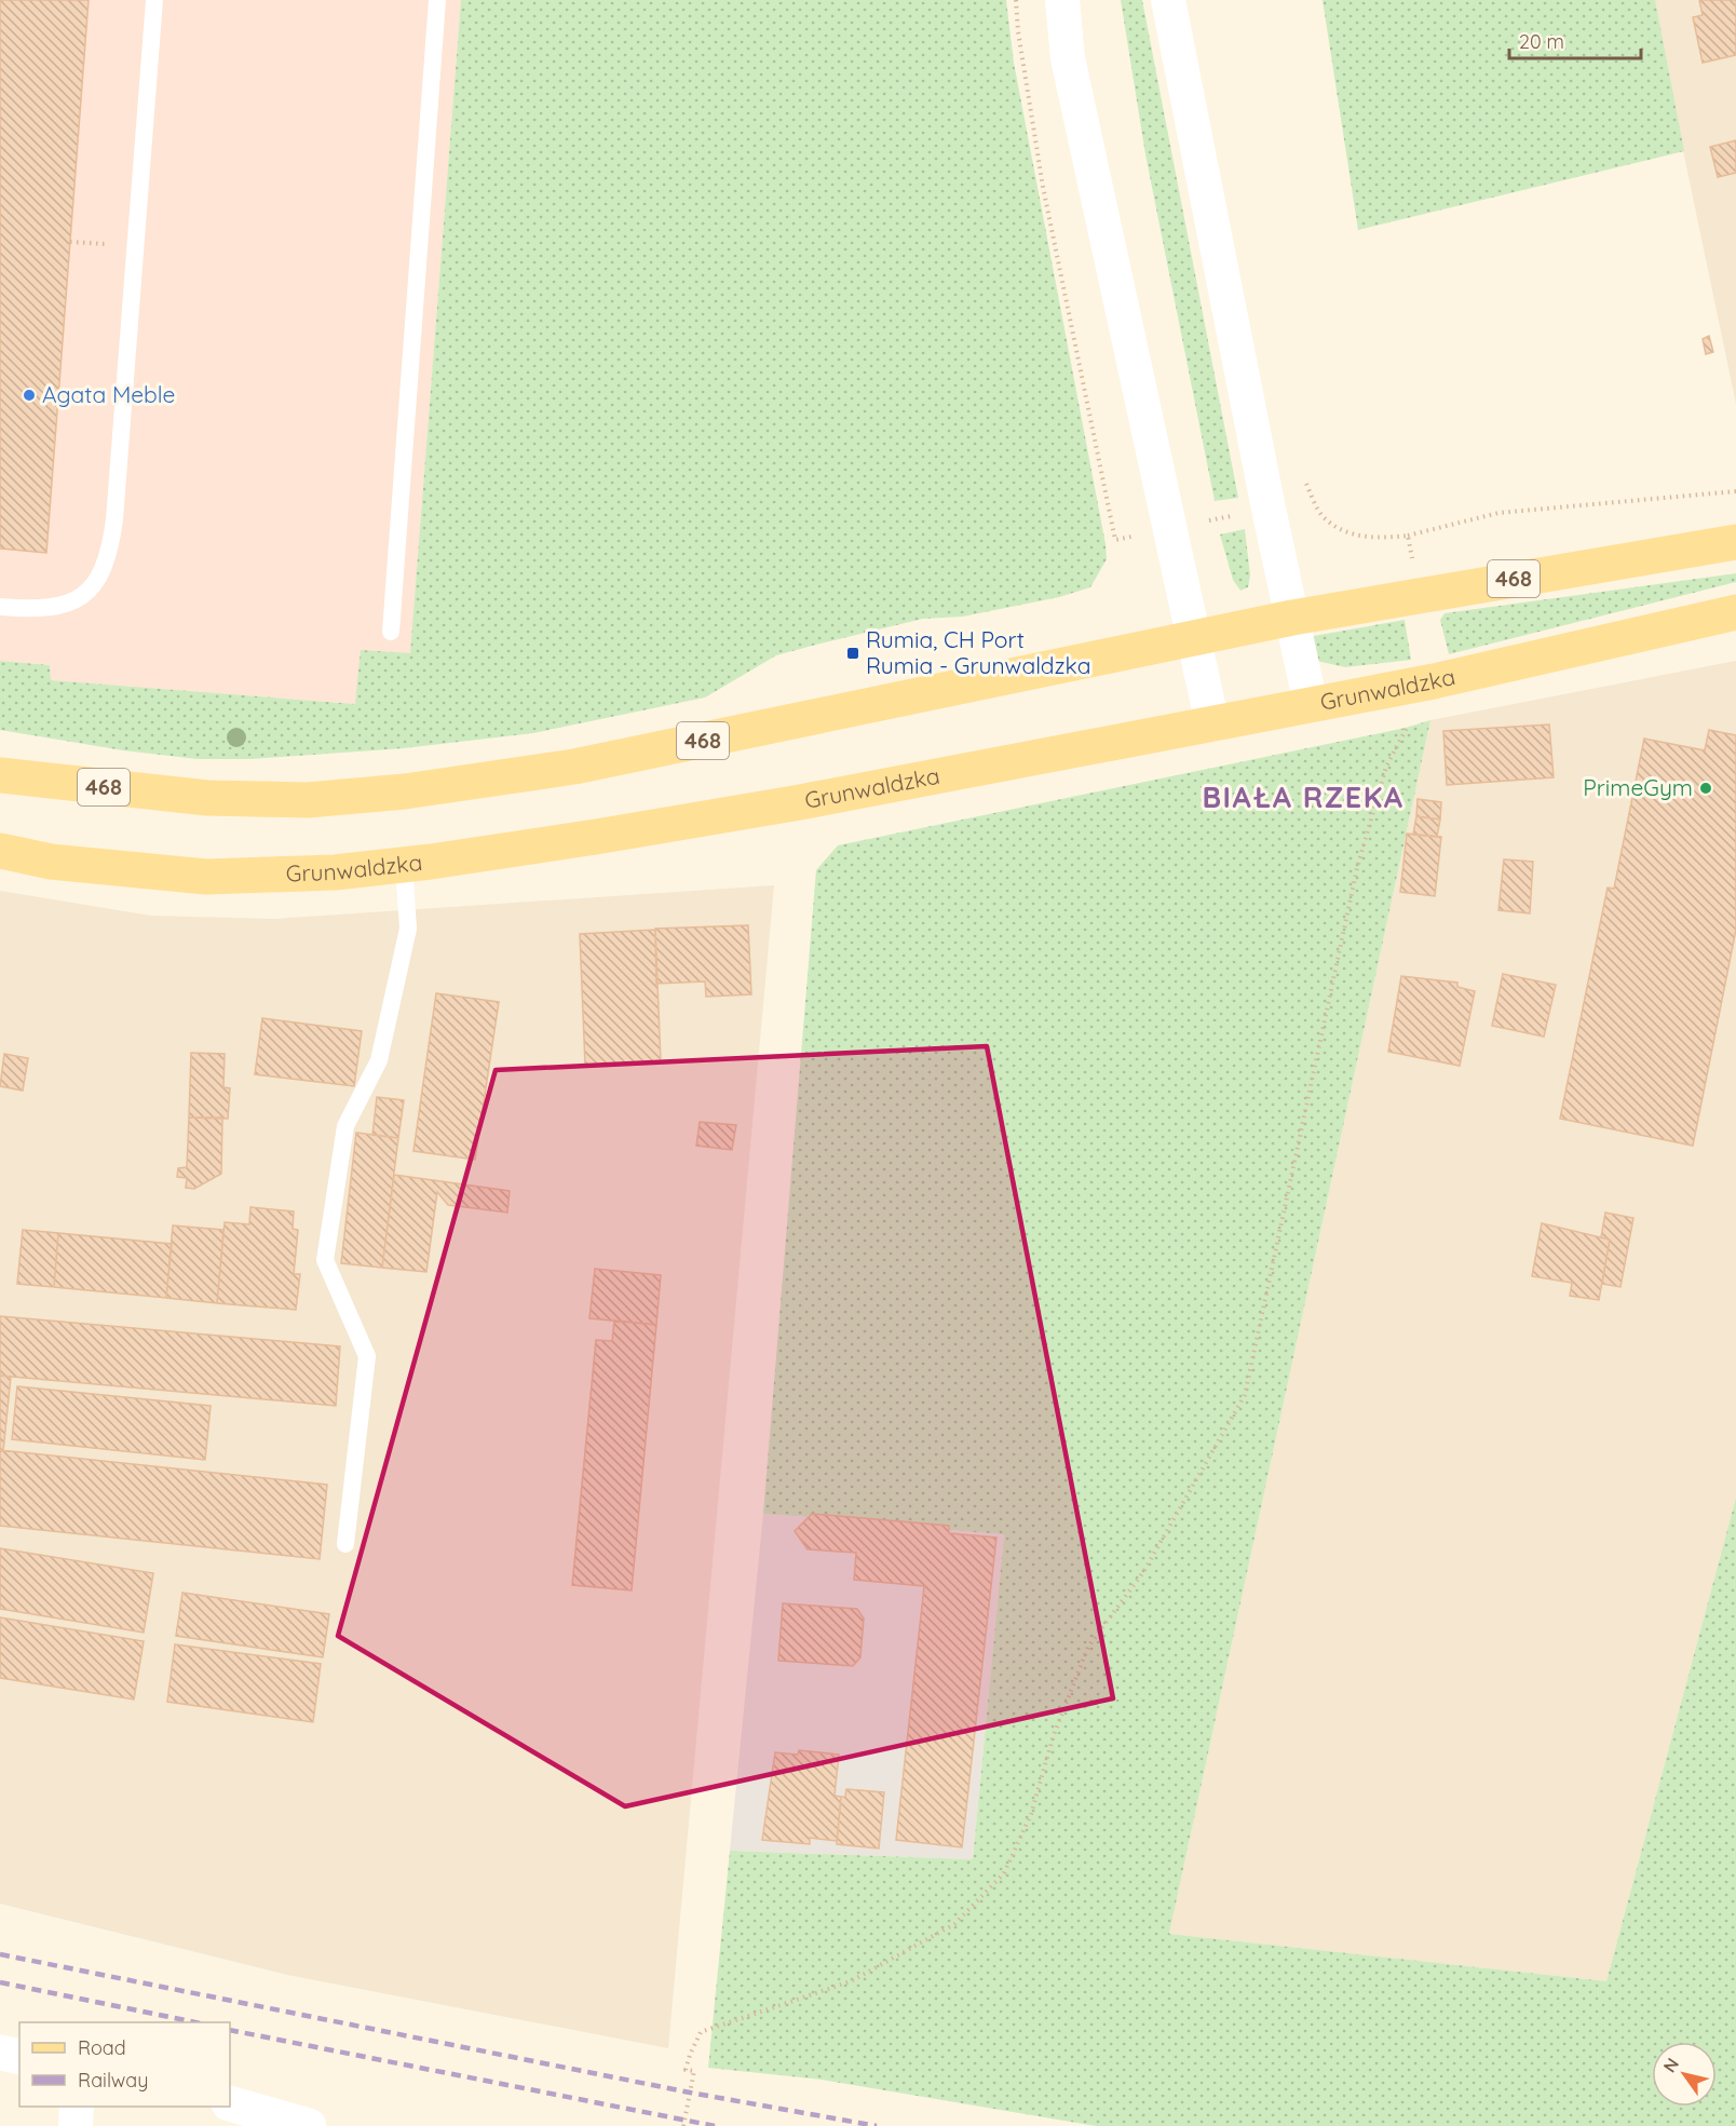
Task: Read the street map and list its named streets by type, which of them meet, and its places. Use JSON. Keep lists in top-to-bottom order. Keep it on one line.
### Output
{"streets":{"main road":["468","Grunwaldzka"]},"districts":["BIAŁA RZEKA"],"places":{"other":["Agata Meble","PrimeGym"],"transit":["Rumia, CH Port Rumia - Grunwaldzka"]},"legend":["Road","Railway"],"scale_bar":"20 m","north":"top left"}
